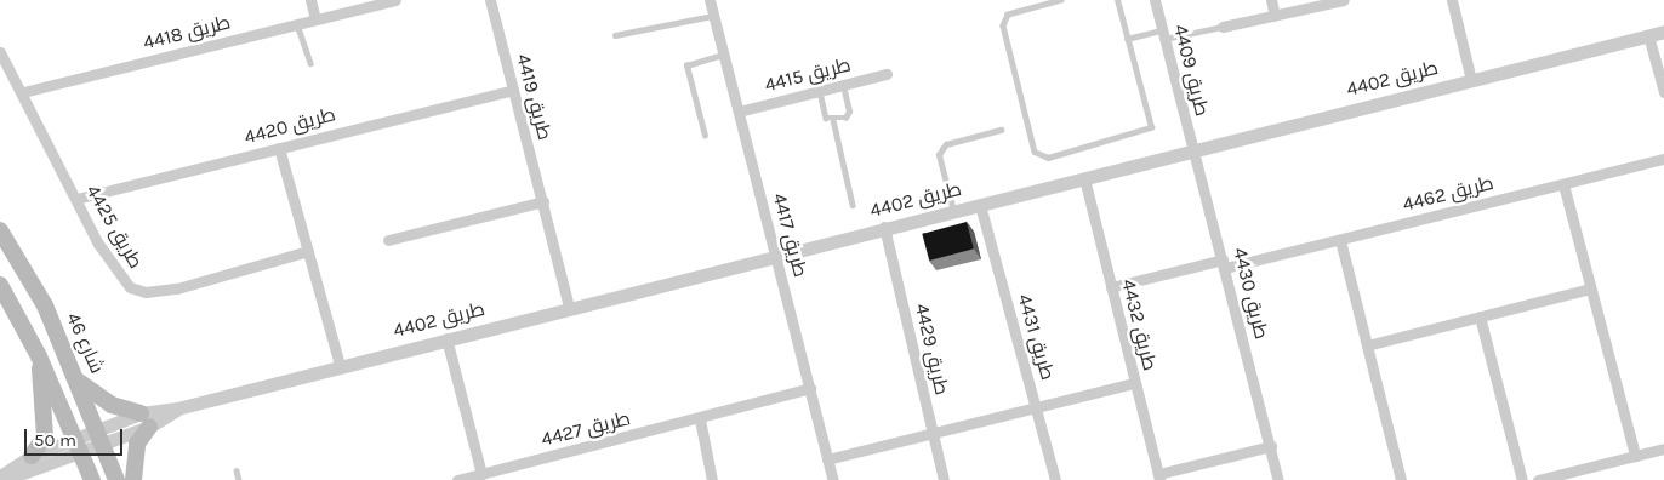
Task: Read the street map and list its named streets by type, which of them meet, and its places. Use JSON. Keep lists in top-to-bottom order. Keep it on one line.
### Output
{"streets":{"main road":["شارع 46"],"street":["طريق 4418","طريق 4409","طريق 4415","طريق 4402","طريق 4419","طريق 4420","طريق 4462","طريق 4425","طريق 4417","طريق 4430","طريق 4432","طريق 4431","طريق 4429","طريق 4427"]},"crossings":[["طريق 4418","طريق 4425"],["طريق 4409","طريق 4402"],["طريق 4409","طريق 4430"],["طريق 4415","طريق 4417"],["طريق 4402","طريق 4419"],["طريق 4402","طريق 4417"],["طريق 4402","طريق 4430"],["طريق 4402","طريق 4432"],["طريق 4402","طريق 4431"],["طريق 4402","شارع 46"],["طريق 4402","طريق 4429"],["طريق 4419","طريق 4420"],["طريق 4420","طريق 4425"],["طريق 4462","طريق 4430"],["طريق 4462","طريق 4432"],["طريق 4417","طريق 4427"]],"scale_bar":"50 m"}
